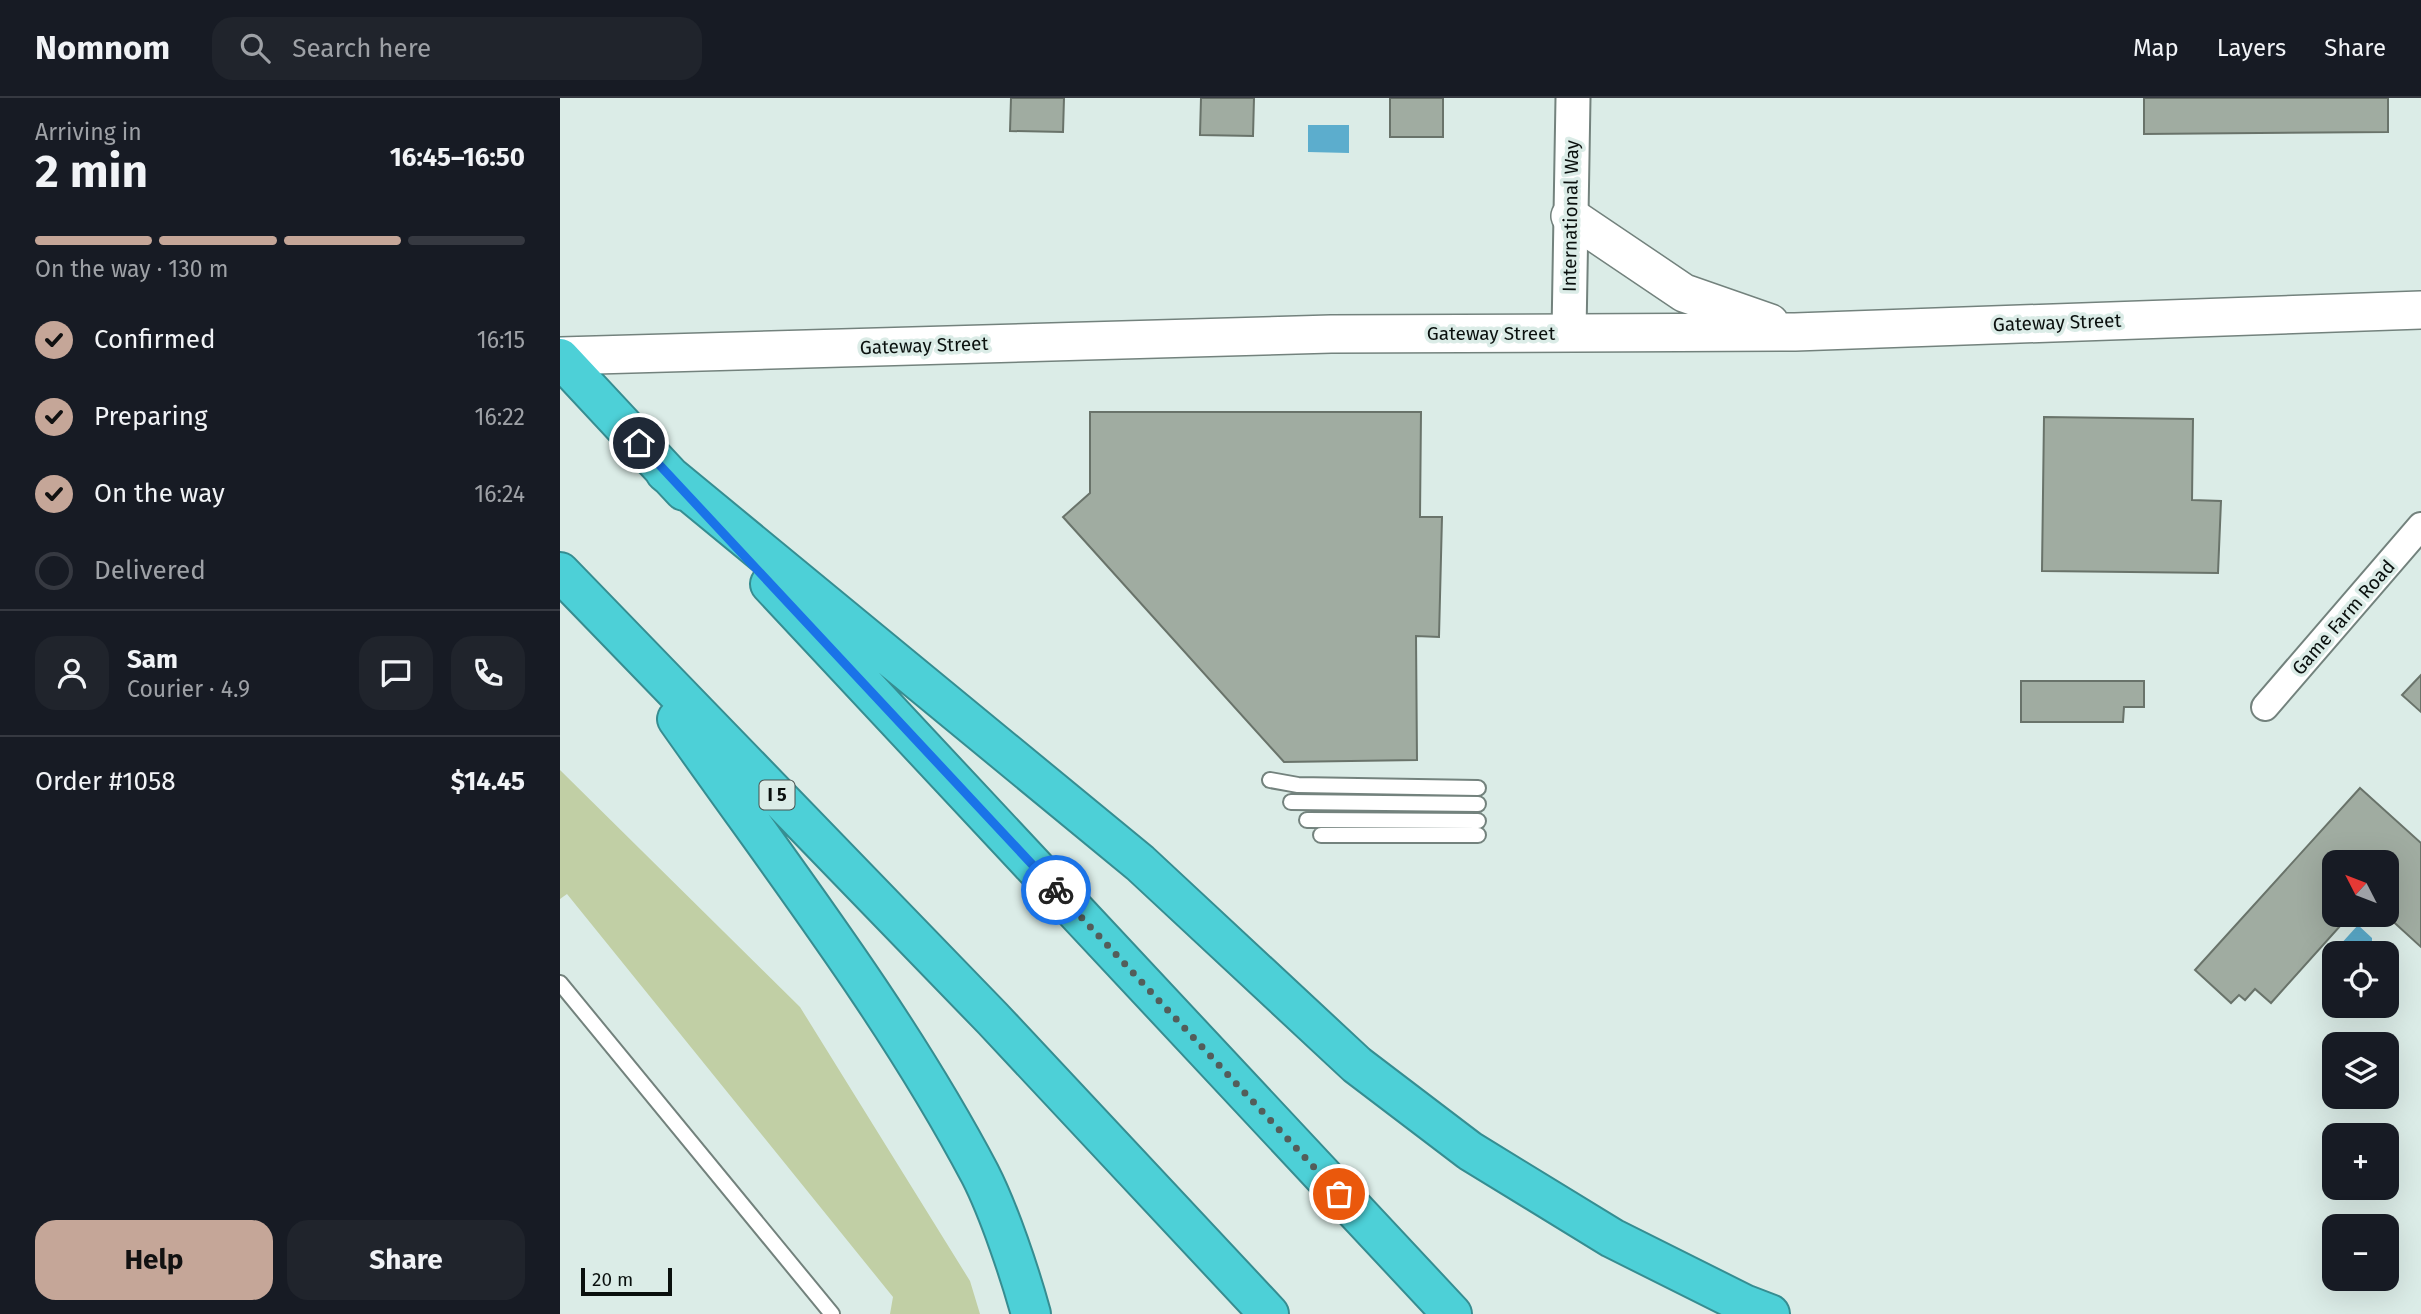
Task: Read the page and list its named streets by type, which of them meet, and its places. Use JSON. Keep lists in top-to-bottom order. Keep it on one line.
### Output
{"streets":{"highway":["I 5"],"main road":["Gateway Street"],"street":["International Way","Game Farm Road"]},"crossings":[["International Way","Gateway Street"]],"scale_bar":"20 m","north":"top left","page":{"header":"Nomnom","search":"Search here","nav":["Map","Layers","Share"],"heading":["2 min","Arriving in","16:45–16:50"],"panel":["Sam","Courier · 4.9","Order #1058","$14.45"],"bar":"On the way · 130 m","list":[["Confirmed","16:15"],["Preparing","16:22"],["On the way","16:24"],"Delivered"],"map_buttons":["+","−"],"buttons":["Help","Share"],"scale":"20 m"}}
